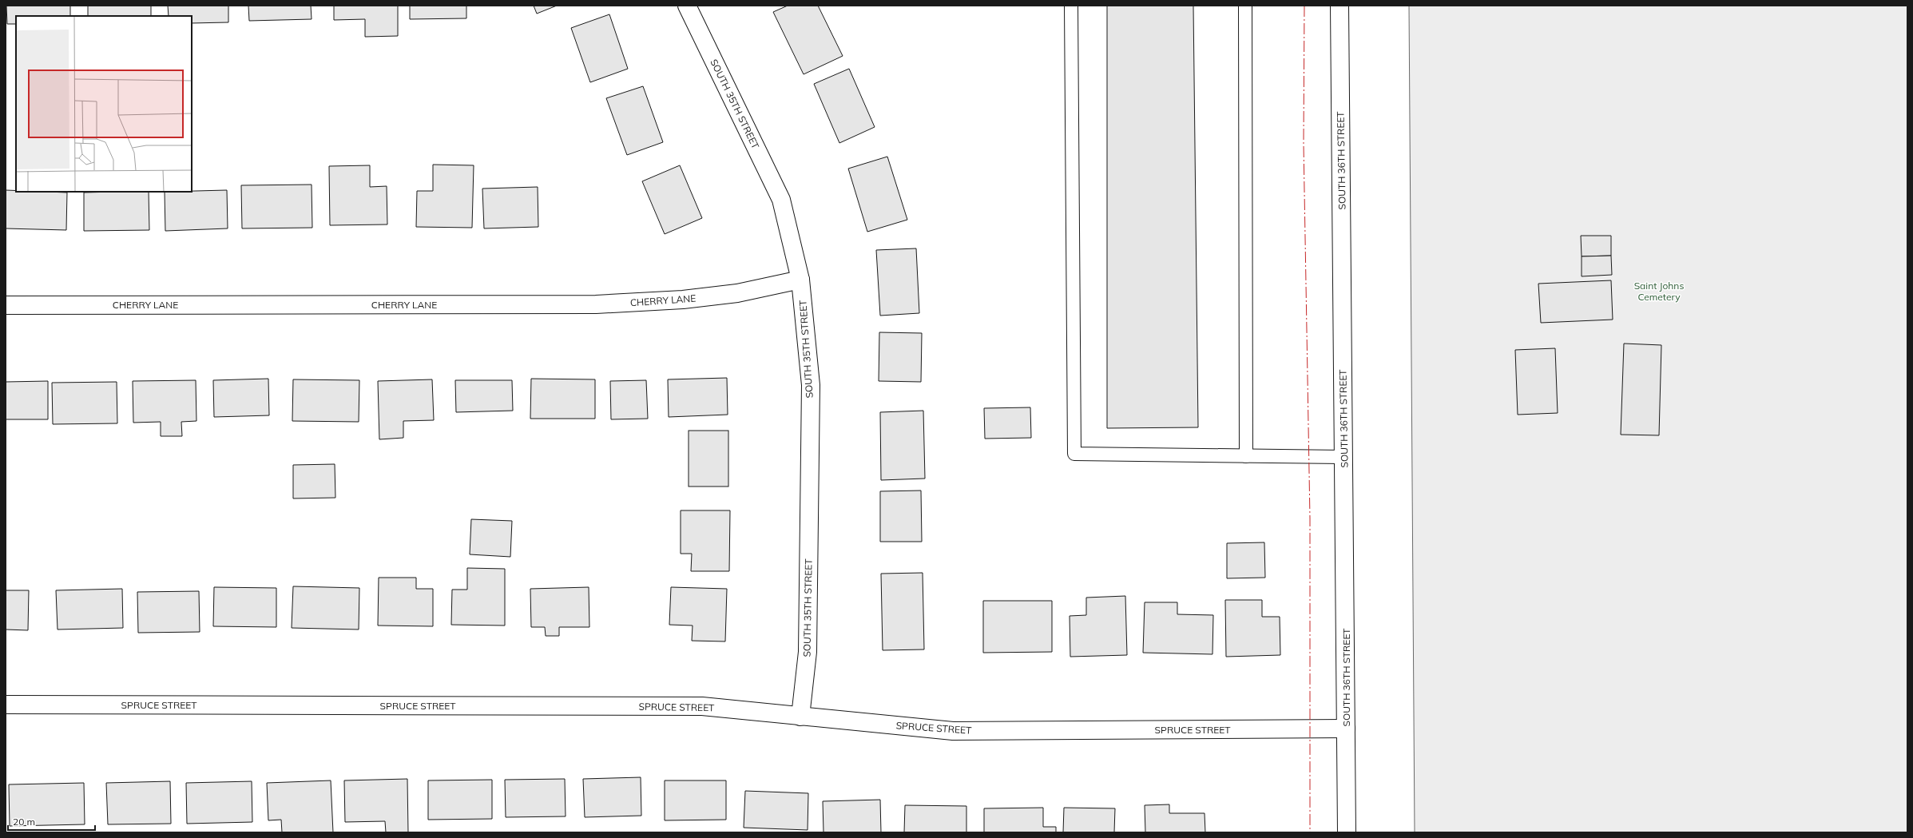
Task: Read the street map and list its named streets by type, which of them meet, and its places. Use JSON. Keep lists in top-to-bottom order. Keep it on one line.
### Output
{"streets":{"street":["SOUTH 35TH STREET","SOUTH 36TH STREET","CHERRY LANE","SPRUCE STREET"]},"crossings":[["SOUTH 35TH STREET","CHERRY LANE"],["SOUTH 35TH STREET","SPRUCE STREET"],["SOUTH 36TH STREET","SPRUCE STREET"]],"parks":["Saint Johns Cemetery"],"scale_bar":"20 m"}
